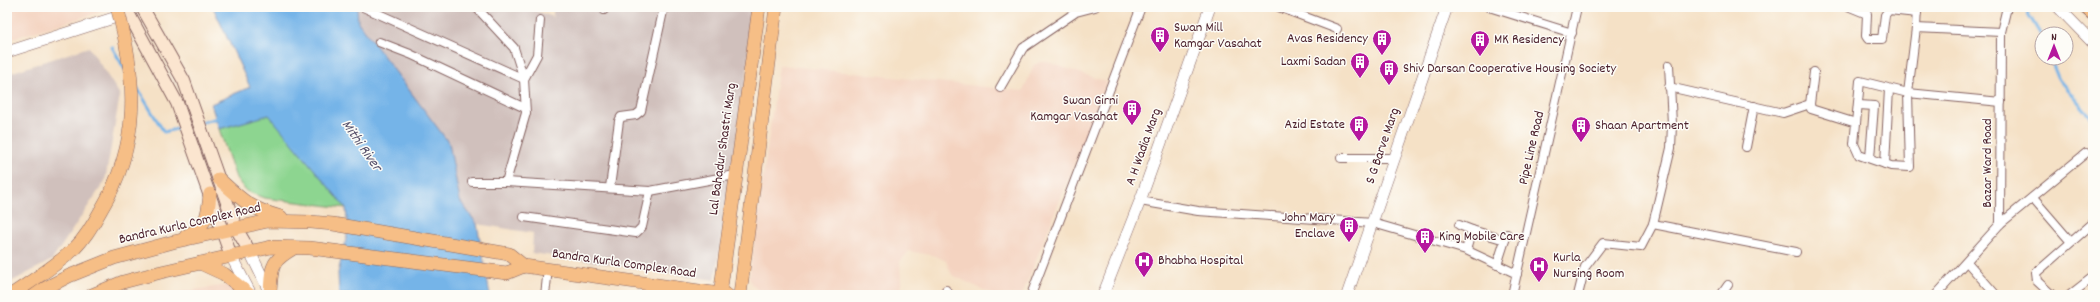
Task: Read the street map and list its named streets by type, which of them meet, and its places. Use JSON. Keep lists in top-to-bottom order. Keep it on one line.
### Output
{"streets":{"main road":["Lal Bahadur Shastri Marg","Bandra Kurla Complex Road"],"street":["S G Barve Marg","A H Wadia Marg","Pipe Line Road","Bazar Ward Road"]},"crossings":[["Lal Bahadur Shastri Marg","Bandra Kurla Complex Road"]],"water":["Mithi River"],"places":{"building":["Swan Mill Kamgar Vasahat","Avas Residency","MK Residency","Laxmi Sadan","Shiv Darsan Cooperative Housing Society","Swan Girni Kamgar Vasahat","Azid Estate","Shaan Apartment","John Mary Enclave","King Mobile Care"],"hospital":["Bhabha Hospital","Kurla Nursing Room"]},"north":"top"}
